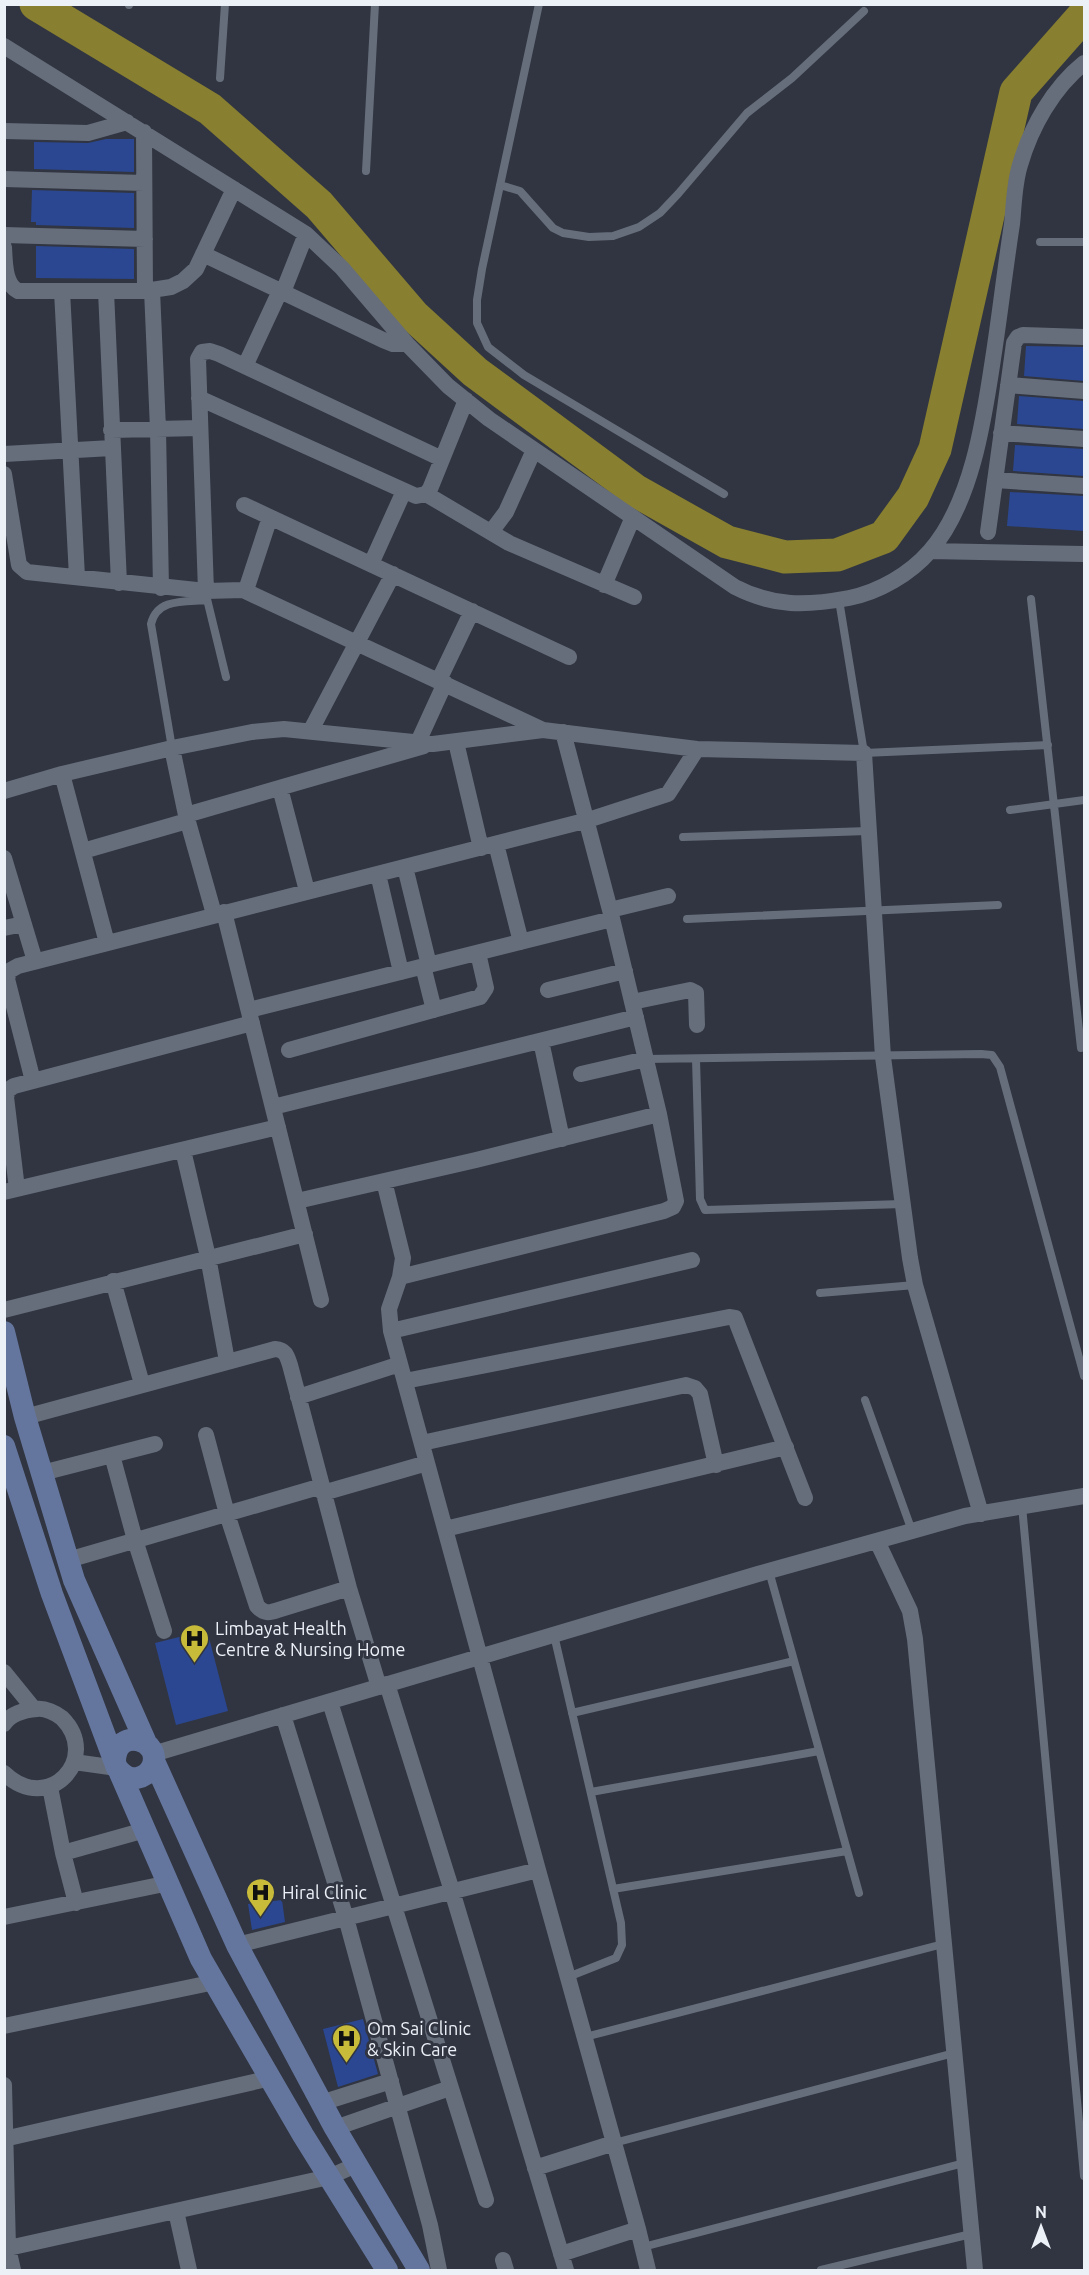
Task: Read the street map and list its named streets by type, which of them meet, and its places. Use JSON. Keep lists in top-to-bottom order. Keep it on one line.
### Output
{"places":{"hospital":["Limbayat Health Centre & Nursing Home","Hiral Clinic","Om Sai Clinic & Skin Care"]},"north":"top"}
